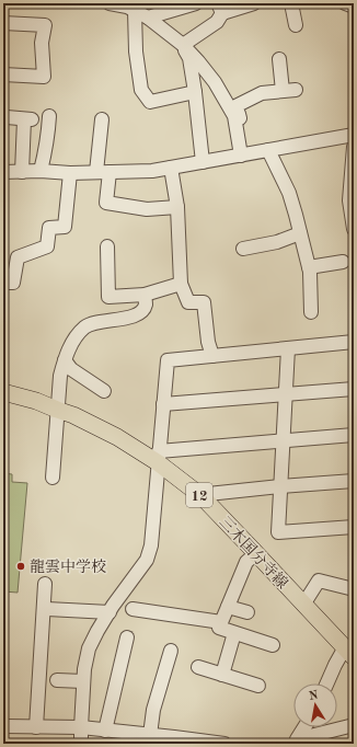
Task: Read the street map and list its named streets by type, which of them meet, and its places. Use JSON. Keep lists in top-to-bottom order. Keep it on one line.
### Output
{"streets":{"main road":["12","三木国分寺線"]},"places":["龍雲中学校"],"north":"top"}
